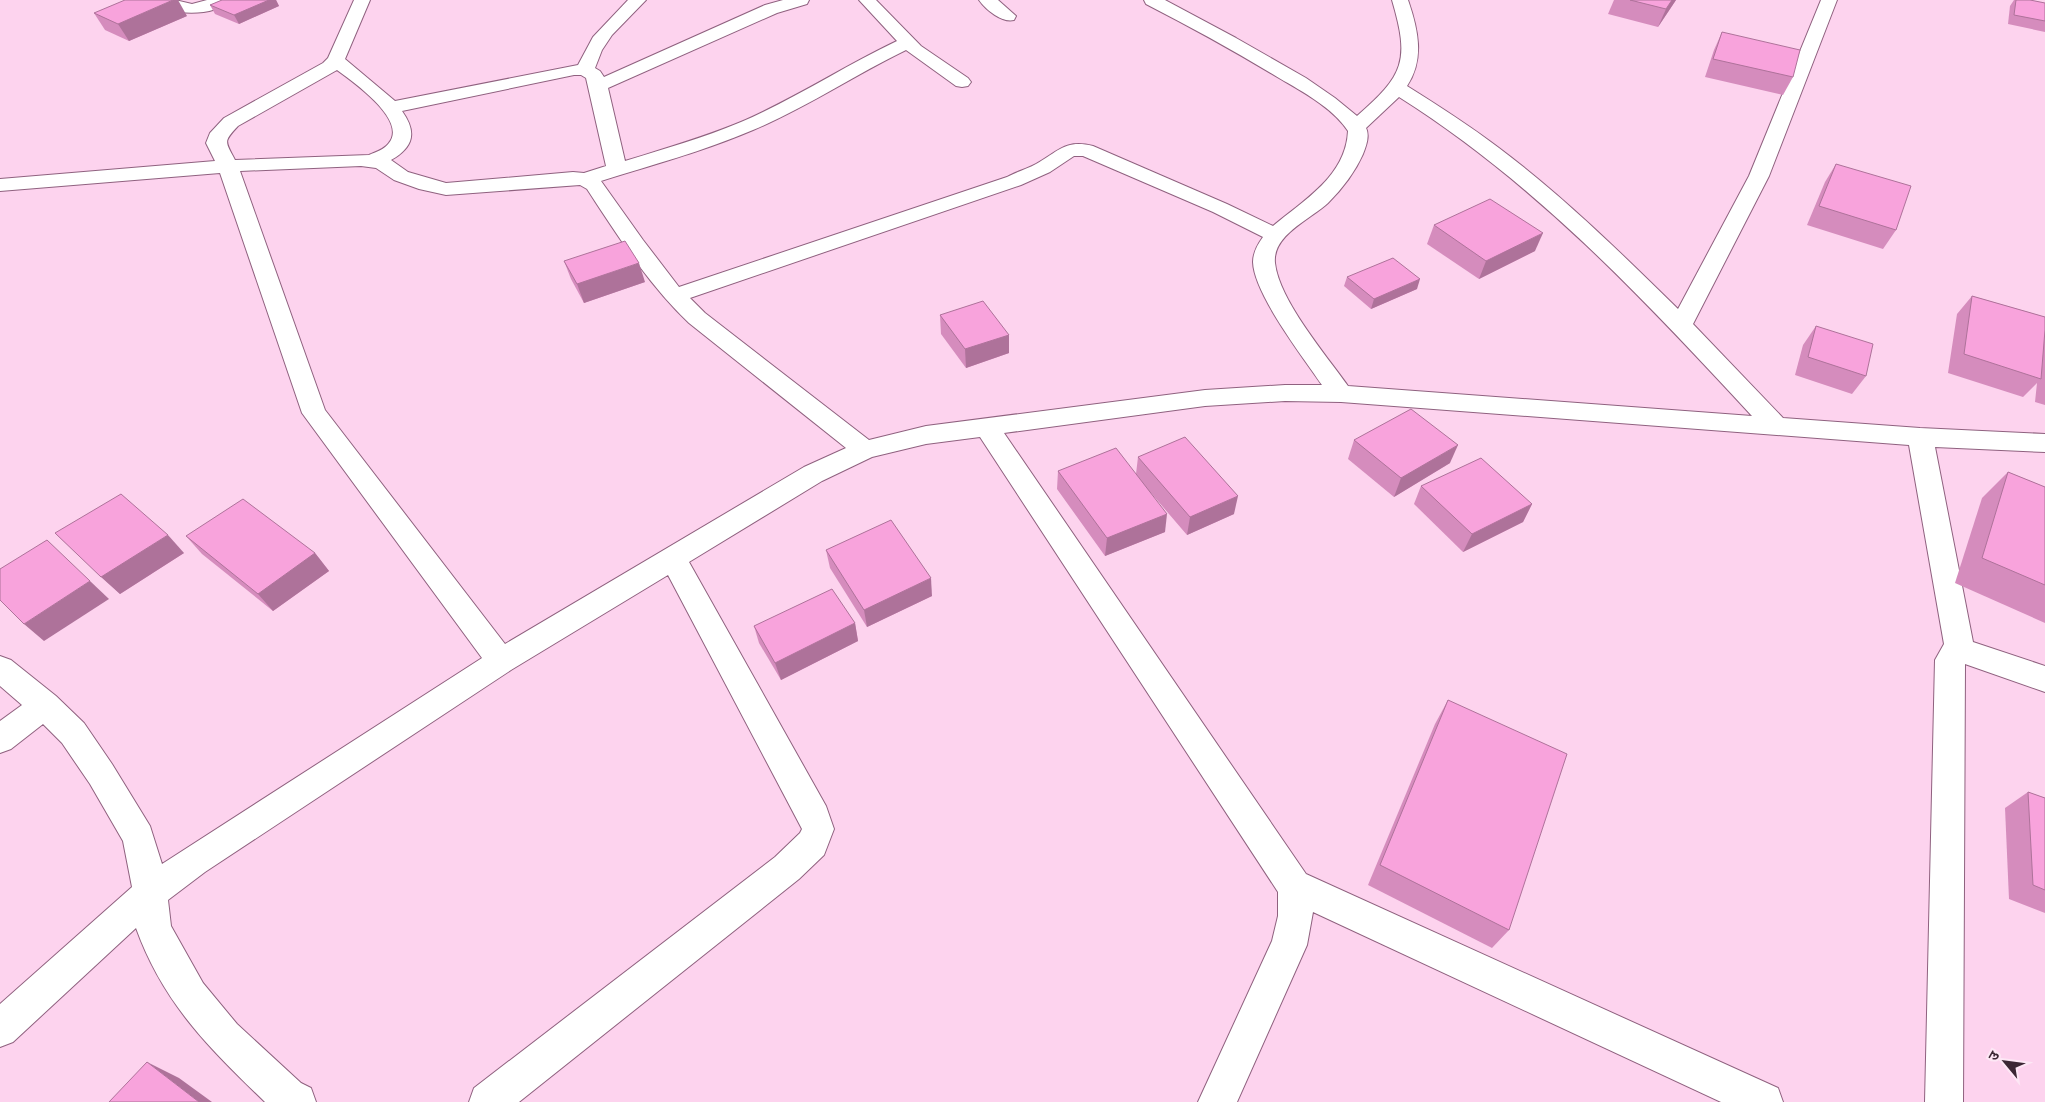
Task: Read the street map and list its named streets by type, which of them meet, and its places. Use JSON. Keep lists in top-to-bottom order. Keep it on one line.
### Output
{"north":"top left"}
